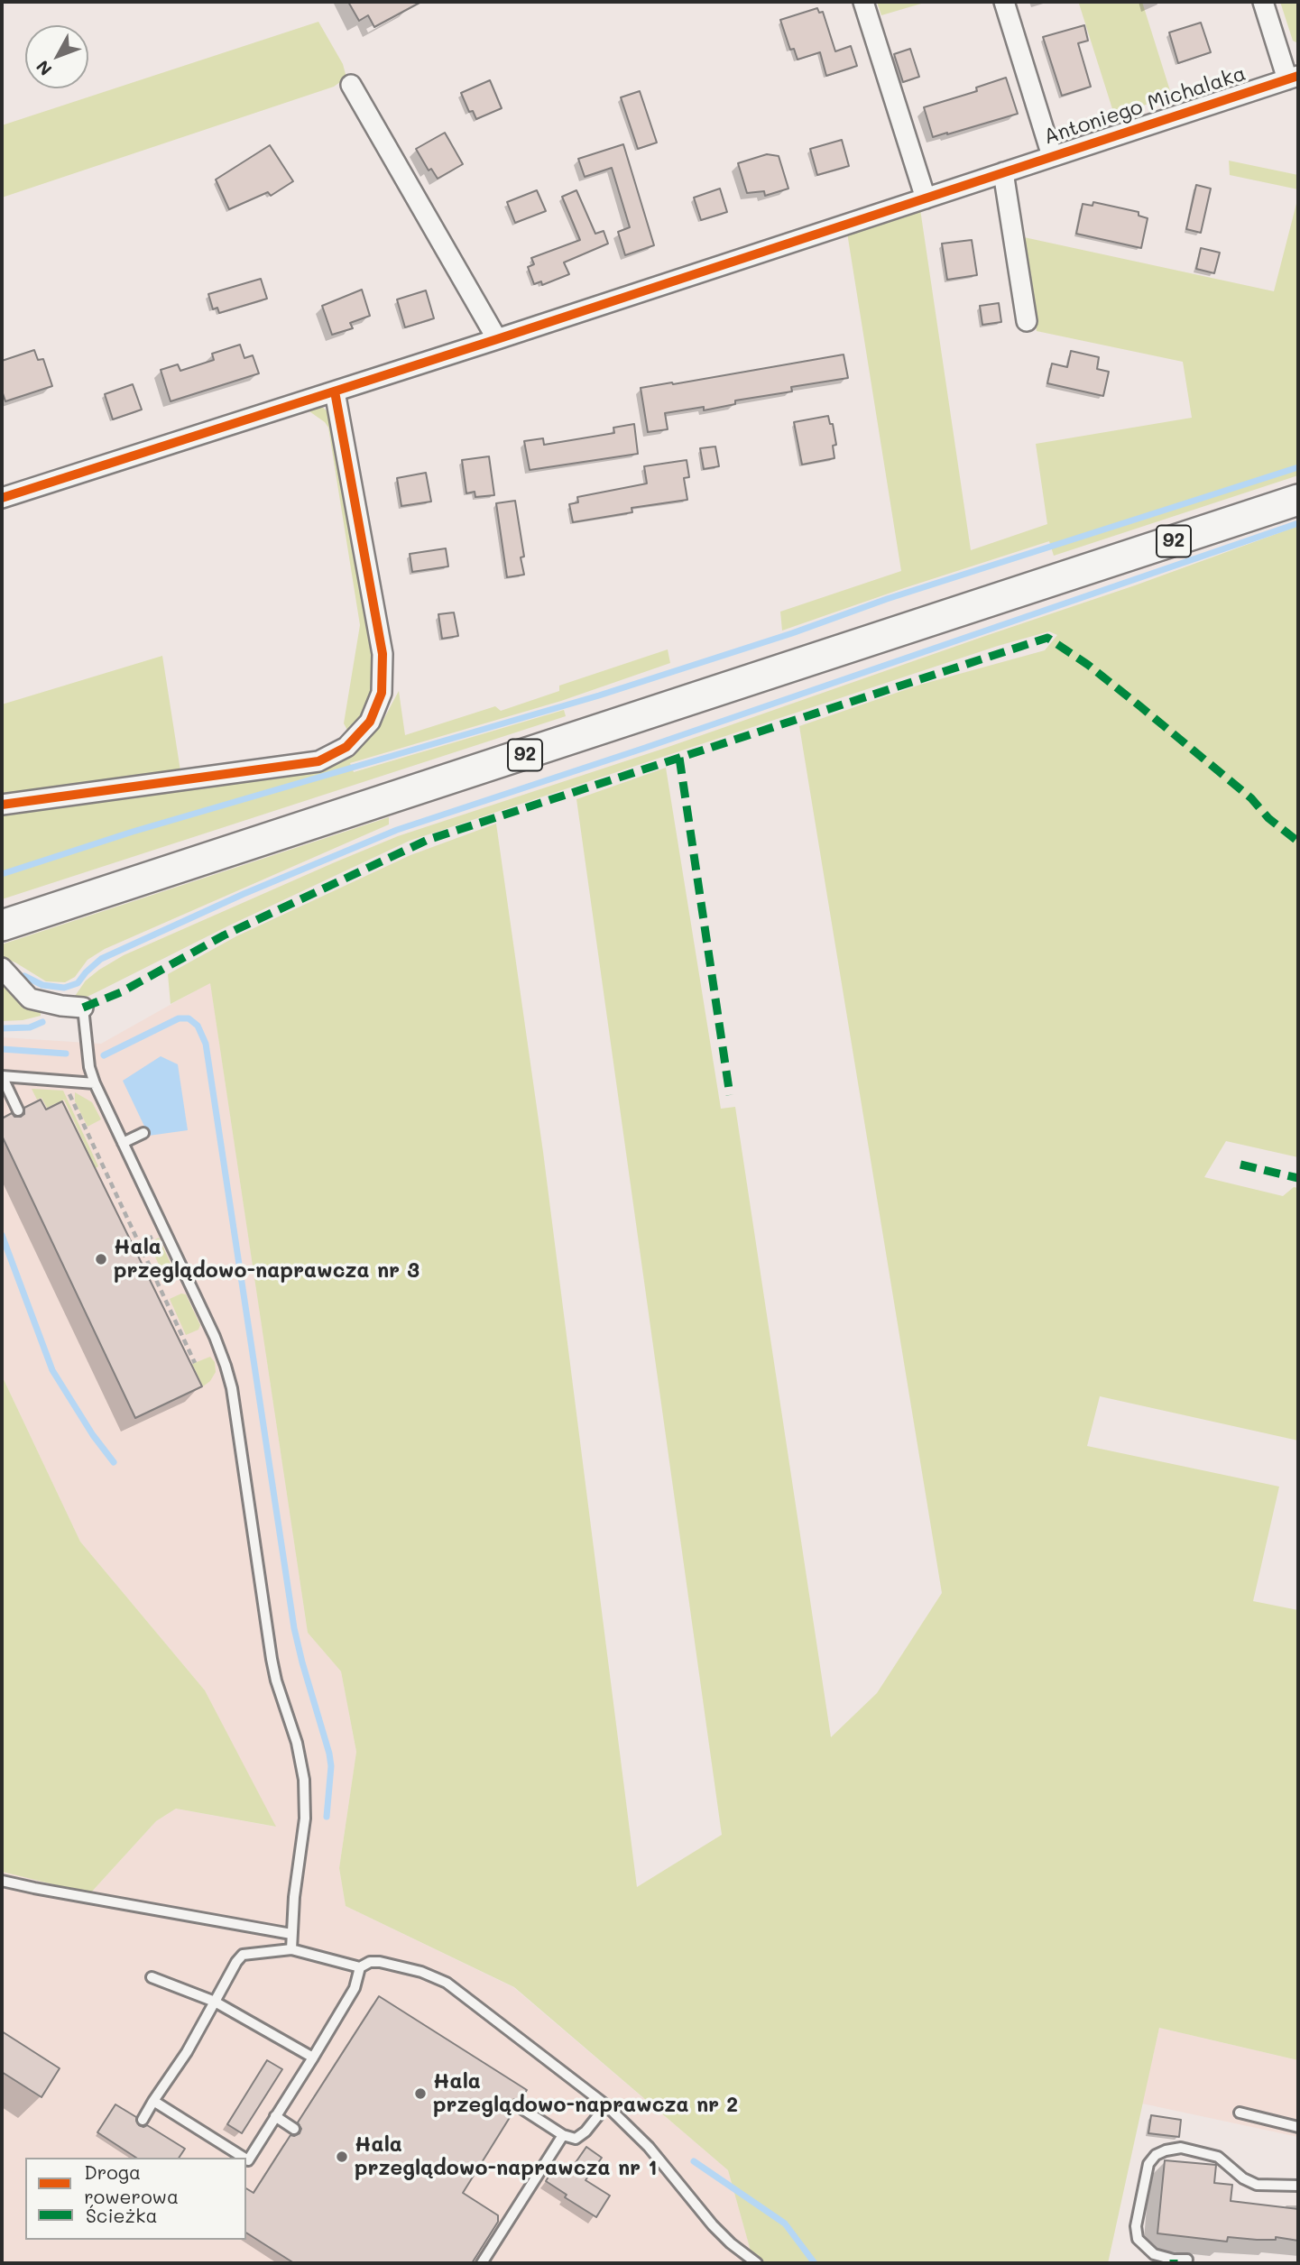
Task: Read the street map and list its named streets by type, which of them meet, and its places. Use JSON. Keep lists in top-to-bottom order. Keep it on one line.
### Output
{"streets":{"main road":["92"],"street":["Antoniego Michalaka"]},"places":["Hala przeglądowo-naprawcza nr 3","Hala przeglądowo-naprawcza nr 2","Hala przeglądowo-naprawcza nr 1"],"legend":["Droga rowerowa","Ścieżka"],"north":"bottom left"}
